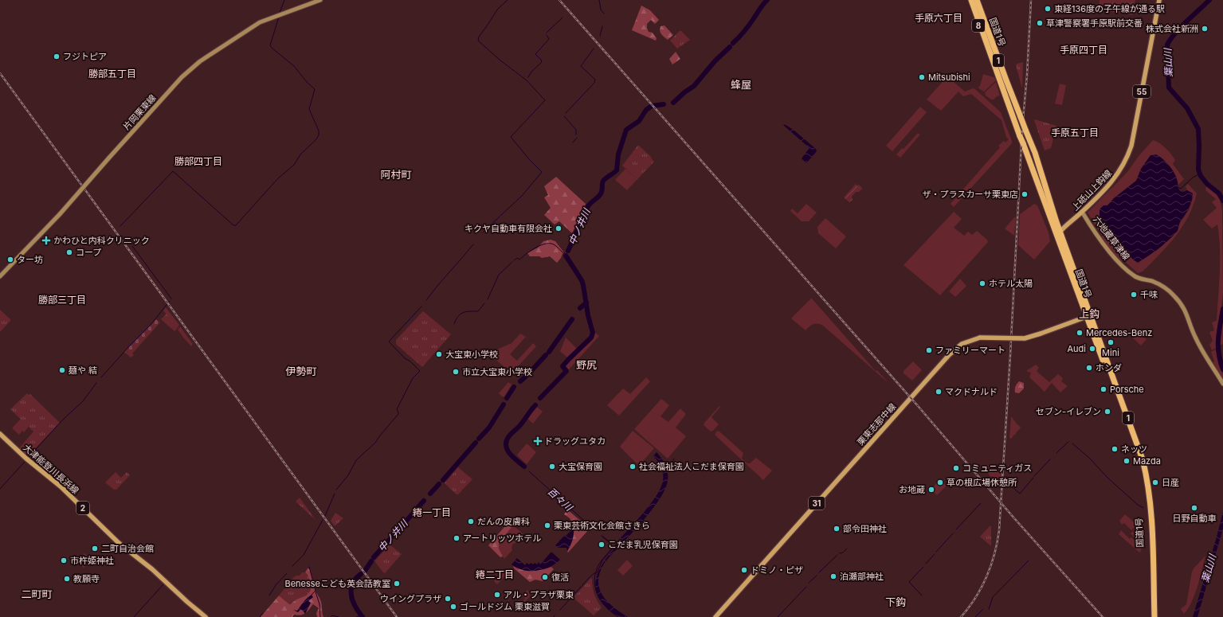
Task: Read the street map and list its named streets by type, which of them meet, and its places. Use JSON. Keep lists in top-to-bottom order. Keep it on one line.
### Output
{"streets":{"highway":["8","国道1号","1"],"main road":["55","片岡栗東線","上砥山上鈎線","六地蔵草津線","栗東志那中線","大津能登川長浜線","31","2"]},"crossings":[["8","国道1号"],["国道1号","上砥山上鈎線"],["国道1号","栗東志那中線"],["上砥山上鈎線","六地蔵草津線"]],"districts":["手原六丁目","手原四丁目","勝部五丁目","蜂屋","手原五丁目","勝部四丁目","阿村町","勝部三丁目","上鈎","野尻","伊勢町","綣一丁目","綣二丁目","二町町","下鈎"],"water":["葉山川","中ノ井川","百々川"],"places":{"other":["東経136度の子午線が通る駅","草津警察署手原駅前交番","株式会社新洲","フジトピア","Mitsubishi","ザ・プラスカーサ栗東店","キクヤ自動車有限会社","コープ","ター坊","ホテル太陽","千味","Mercedes-Benz","Mini","Audi","ファミリーマート","大宝東小学校","ホンダ","麺や 結","市立大宝東小学校","Porsche","マクドナルド","セブン-イレブン","ネッツ","Mazda","大宝保育園","社会福祉法人こだま保育園","コミュニティガス","草の根広場休憩所","日産","お地蔵","日野自動車","だんの皮膚科","栗東芸術文化会館さきら","部令田神社","アートリッツホテル","こだま乳児保育園","二町自治会館","市杵姫神社","ドミノ・ピザ","泊瀬部神社","復活","教願寺","Benesseこども英会話教室","アル・プラザ栗東","ウイングプラザ","ゴールドジム 栗東滋賀"],"health":["かわひと内科クリニック","ドラッグユタカ"]}}
